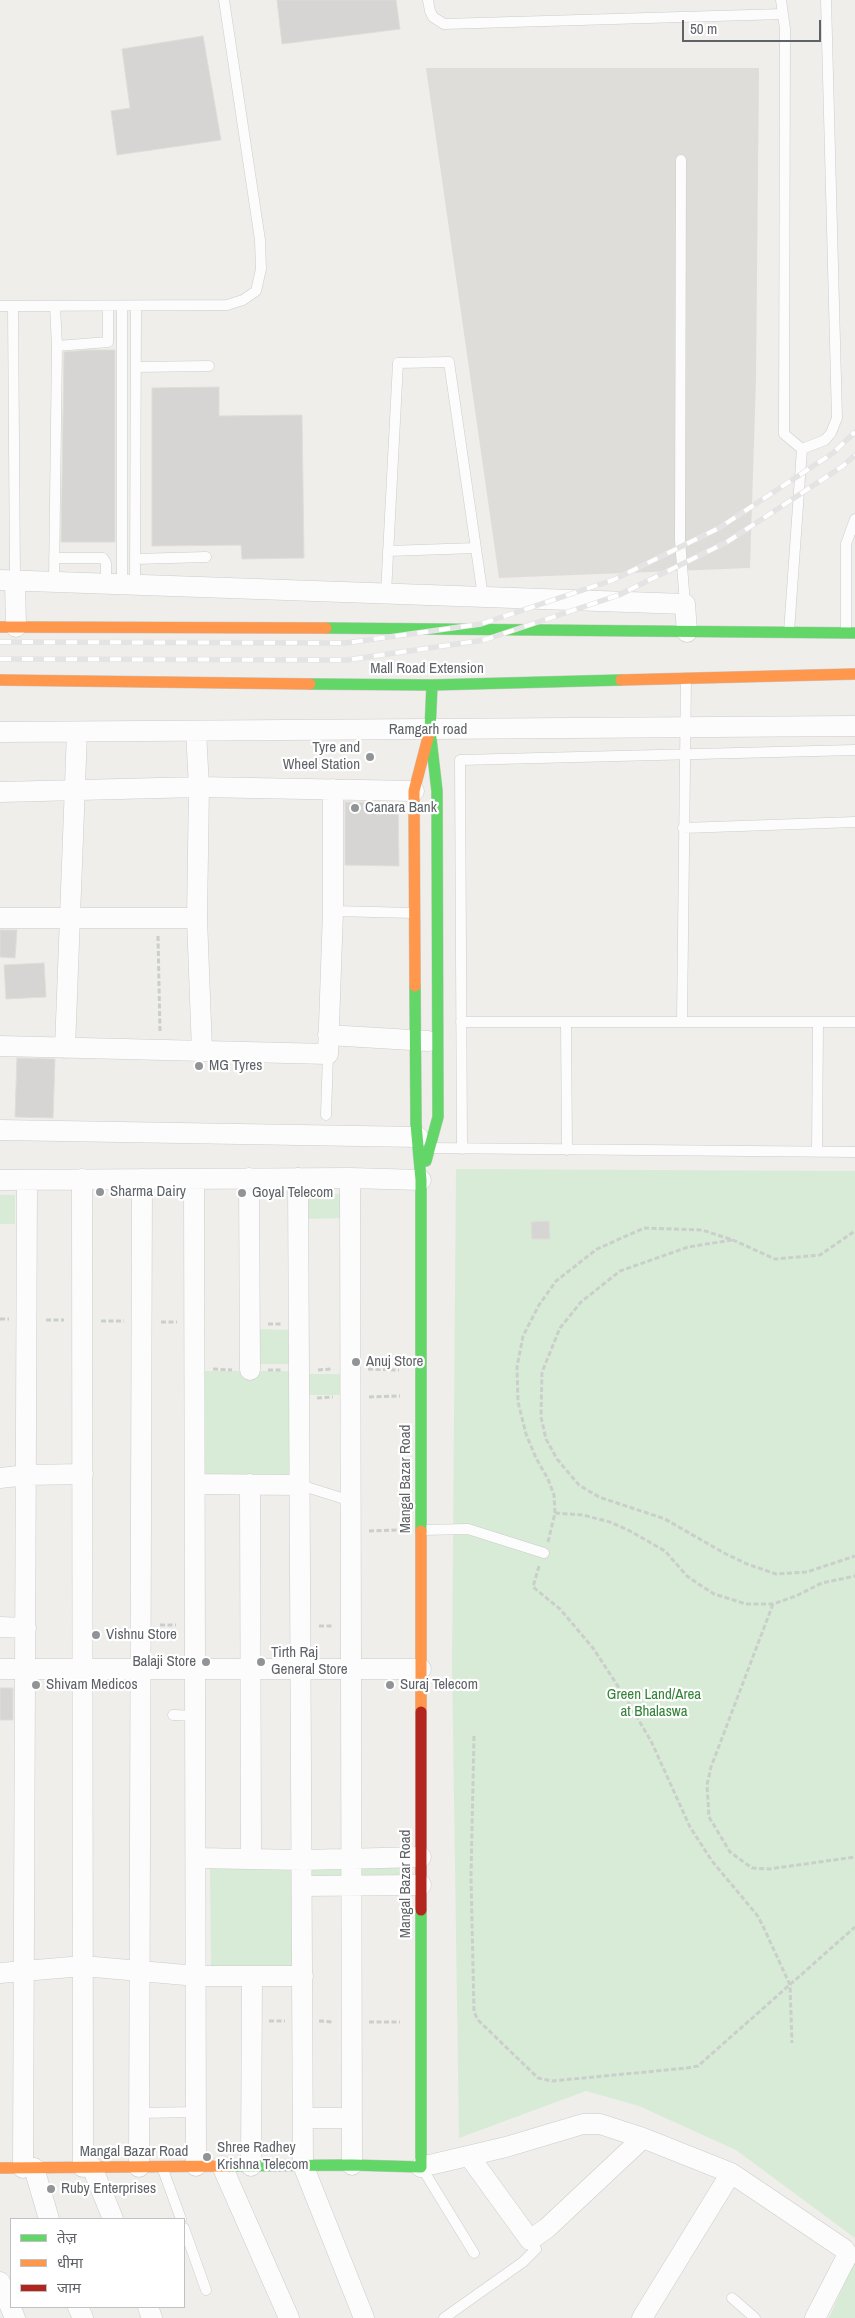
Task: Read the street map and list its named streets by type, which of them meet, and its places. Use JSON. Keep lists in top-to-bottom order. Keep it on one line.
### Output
{"streets":{"street":["Mall Road Extension","Ramgarh road","Mangal Bazar Road"]},"crossings":[["Ramgarh road","Mangal Bazar Road"]],"parks":["Green Land/Area at Bhalaswa"],"places":["Tyre and Wheel Station","Canara Bank","MG Tyres","Sharma Dairy","Goyal Telecom","Anuj Store","Vishnu Store","Balaji Store","Tirth Raj General Store","Shivam Medicos","Suraj Telecom","Shree Radhey Krishna Telecom","Ruby Enterprises"],"legend":["तेज़","धीमा","जाम"],"scale_bar":"50 m"}
